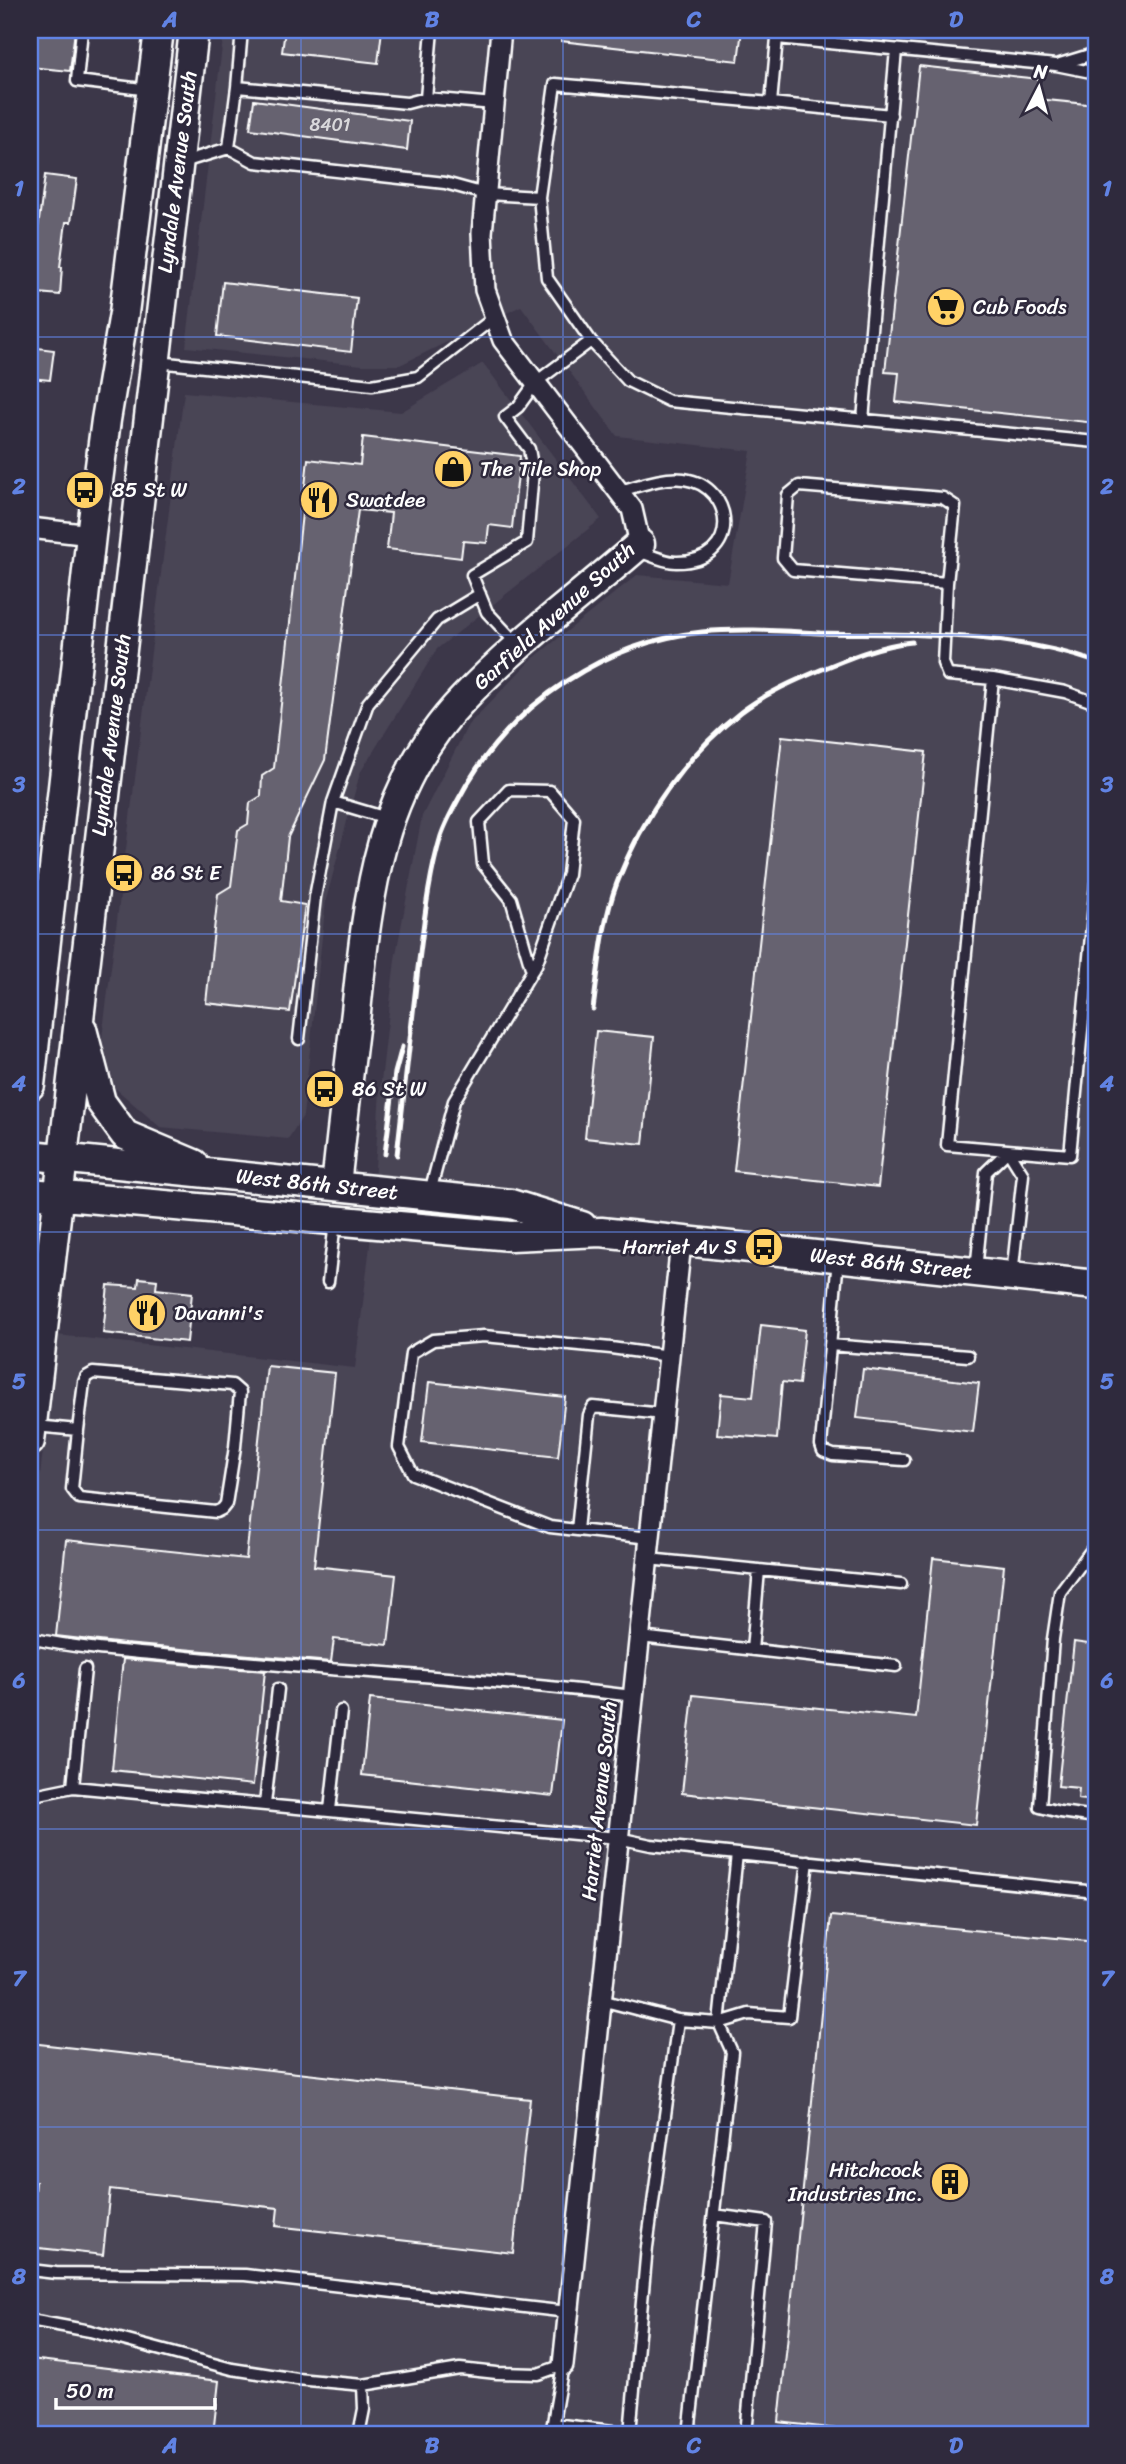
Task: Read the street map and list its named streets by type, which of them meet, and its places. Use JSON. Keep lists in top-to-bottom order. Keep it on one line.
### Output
{"streets":{"street":["Lyndale Avenue South","Garfield Avenue South","West 86th Street","Harriet Avenue South"]},"crossings":[["Lyndale Avenue South","West 86th Street"],["Garfield Avenue South","West 86th Street"],["West 86th Street","Harriet Avenue South"]],"places":{"supermarket":["Cub Foods"],"shop":["The Tile Shop"],"bus stop":["85 St W","86 St E","86 St W","Harriet Av S"],"restaurant":["Swatdee","Davanni's"],"building":["Hitchcock Industries Inc."]},"house_numbers":["8401"],"scale_bar":"50 m","north":"top","grid":{"columns":["A","B","C","D"],"rows":["1","2","3","4","5","6","7","8"]}}
